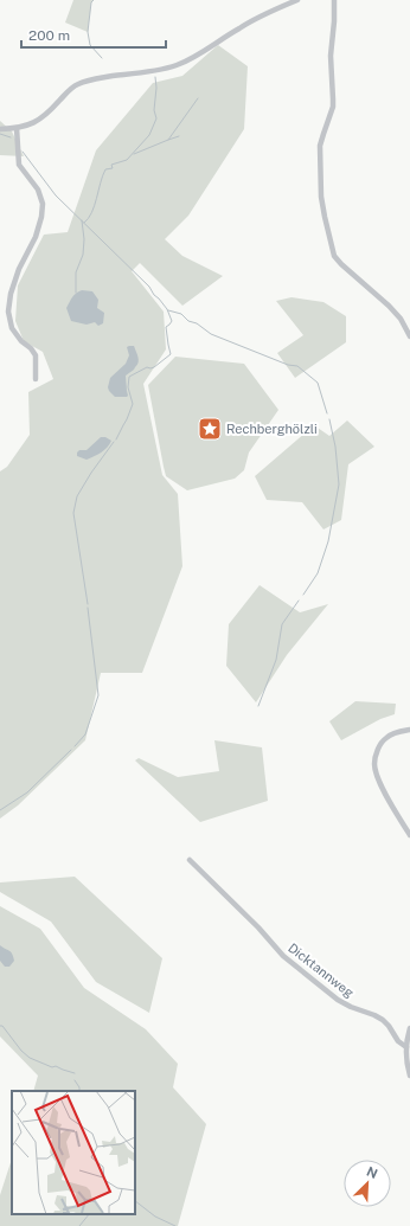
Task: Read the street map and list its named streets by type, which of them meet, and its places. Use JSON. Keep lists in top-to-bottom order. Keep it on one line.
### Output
{"streets":{"street":["Dicktannweg"]},"places":{"place":["Rechberghölzli"]},"scale_bar":"200 m","north":"top right"}
